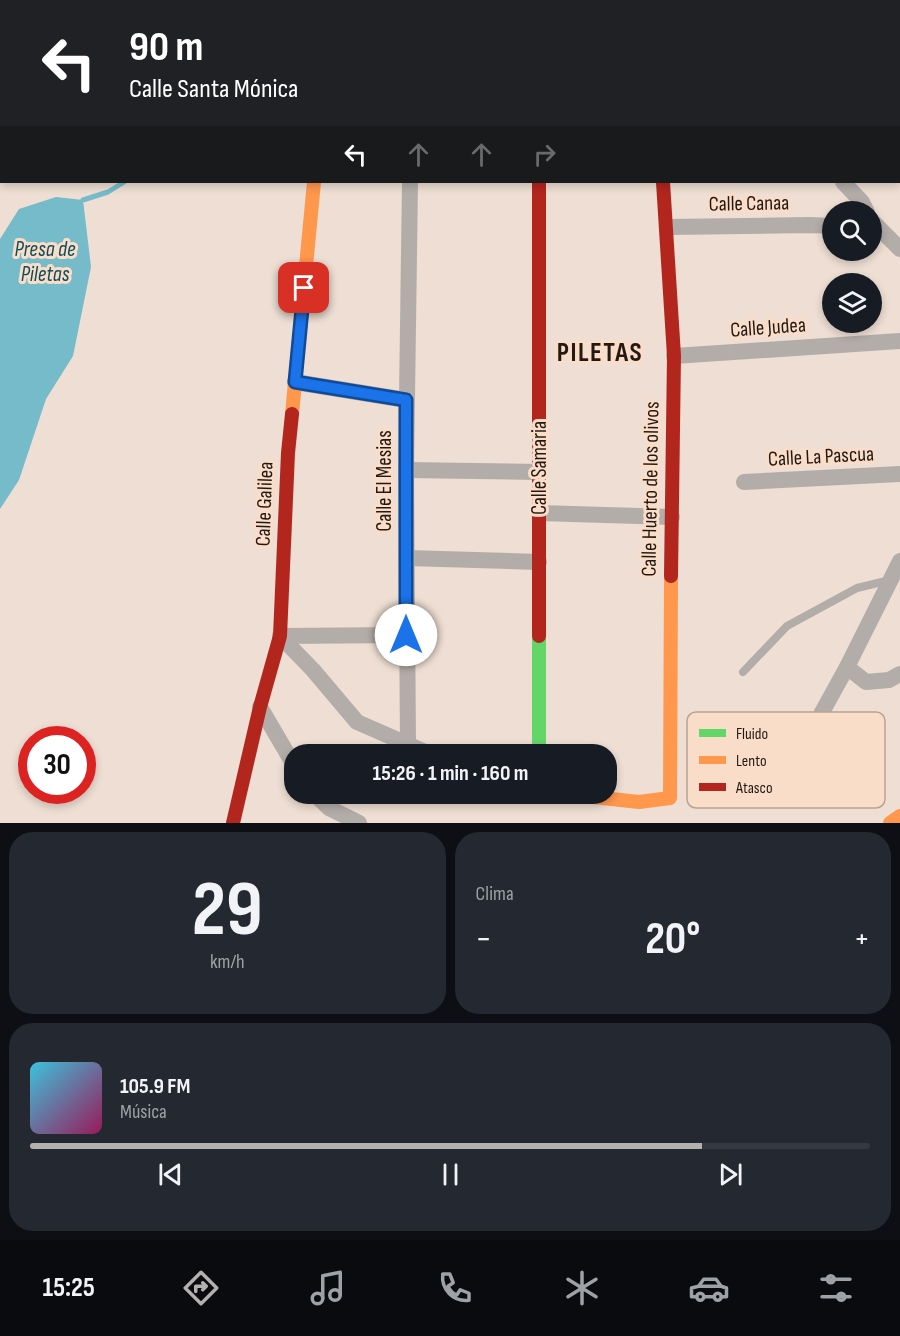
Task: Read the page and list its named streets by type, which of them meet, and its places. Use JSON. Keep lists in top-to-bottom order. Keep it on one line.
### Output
{"streets":{"street":["Calle Canaa","Calle Judea","Calle La Pascua","Calle Samaria","Calle El Mesias","Calle Huerto de los olivos","Calle Galilea"]},"crossings":[["Calle Canaa","Calle Huerto de los olivos"],["Calle Judea","Calle Huerto de los olivos"]],"districts":["PILETAS"],"water":["Presa de Piletas"],"legend":["Fluido","Lento","Atasco"],"page":{"turn":["90 m","Calle Santa Mónica"],"limit":"30","trip":"15:26 · 1 min · 160 m","tile":[["29","km/h"],"Clima"],"heat":["−","20°","+"],"song":["105.9 FM","Música"],"tabs":"15:25"}}
